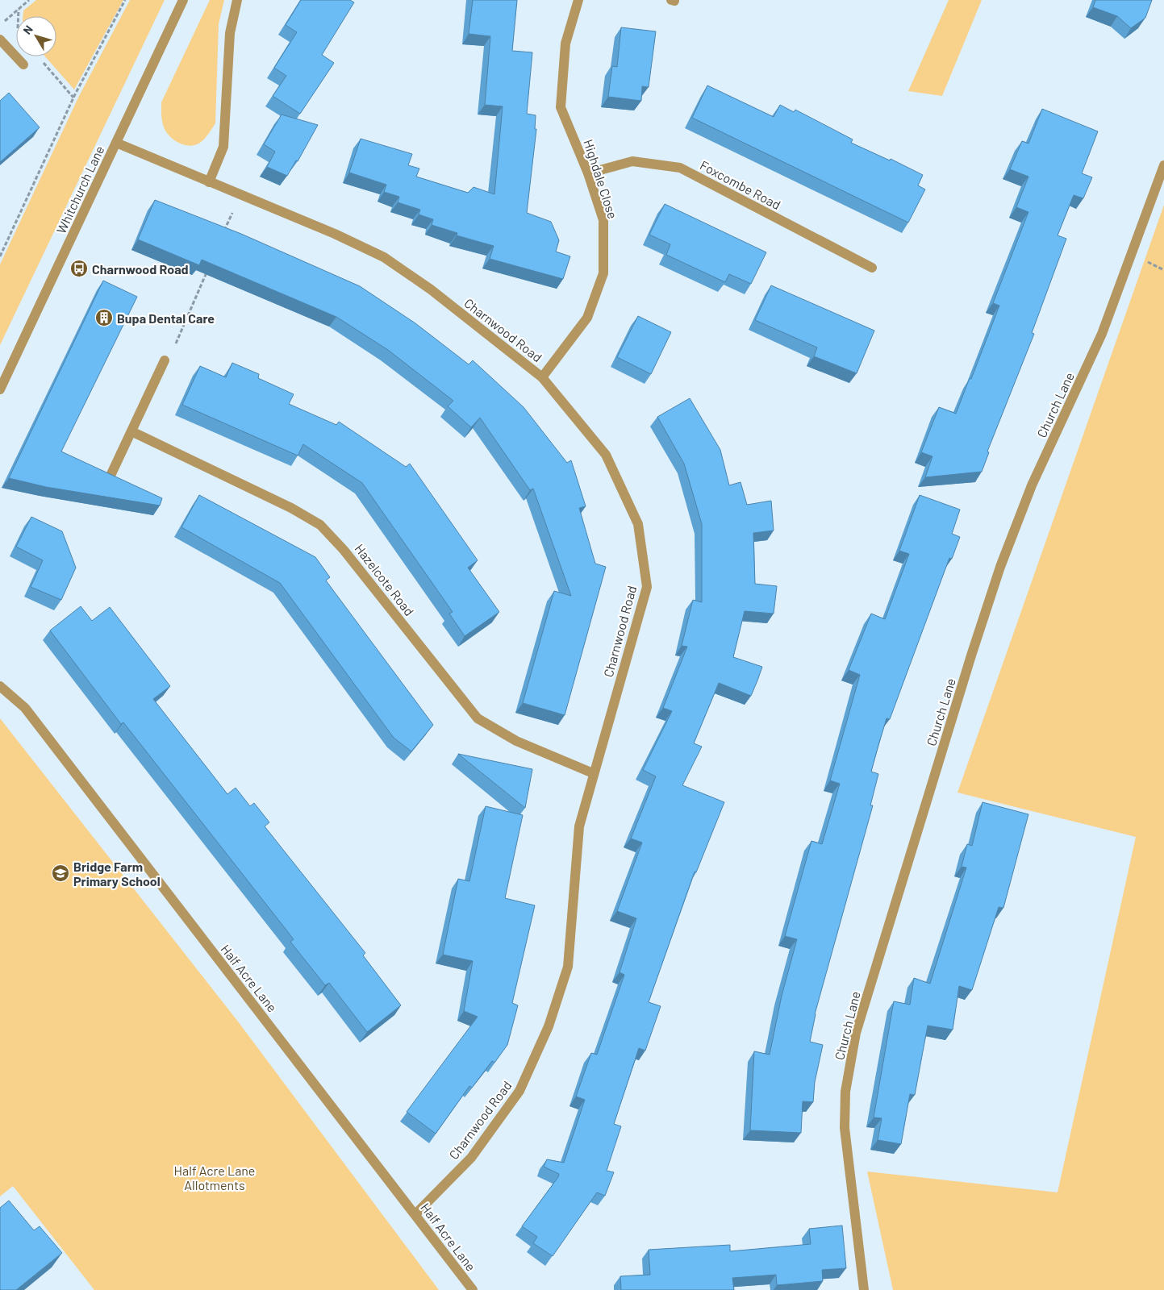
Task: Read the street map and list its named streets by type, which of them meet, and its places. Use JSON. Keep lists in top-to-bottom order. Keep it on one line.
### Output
{"streets":{"street":["Highdale Close","Foxcombe Road","Whitchurch Lane","Charnwood Road","Church Lane","Hazelcote Road","Half Acre Lane"]},"crossings":[["Highdale Close","Foxcombe Road"],["Highdale Close","Charnwood Road"],["Whitchurch Lane","Charnwood Road"],["Charnwood Road","Hazelcote Road"],["Charnwood Road","Half Acre Lane"]],"parks":["Half Acre Lane Allotments"],"places":{"bus stop":["Charnwood Road"],"building":["Bupa Dental Care"],"school or university":["Bridge Farm Primary School"]},"north":"top left"}
